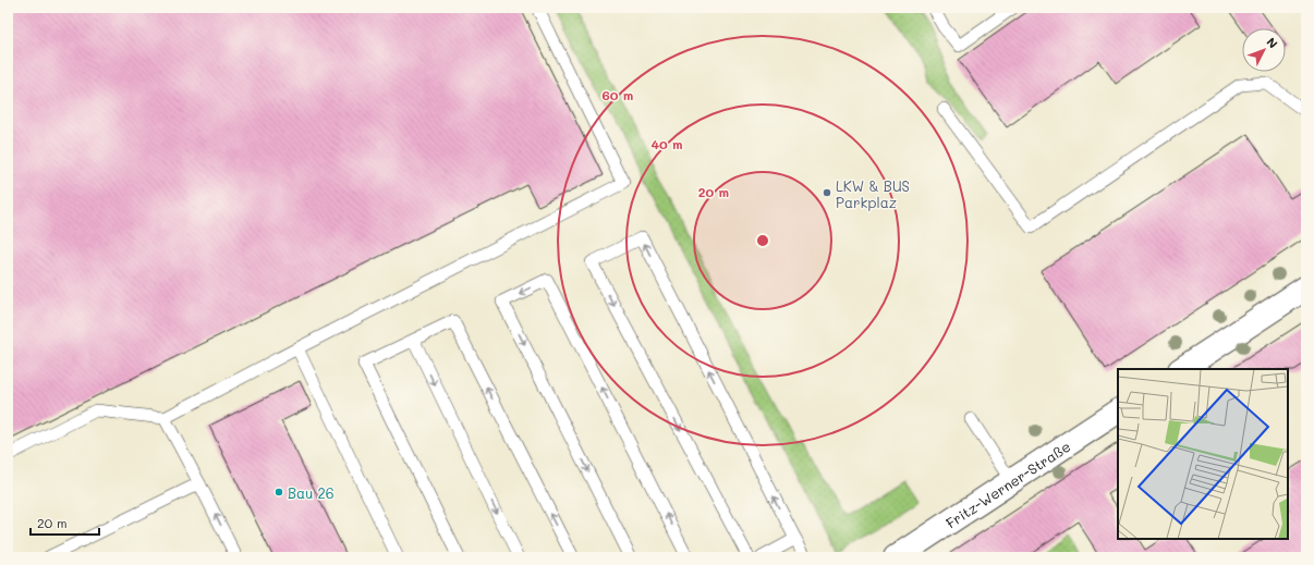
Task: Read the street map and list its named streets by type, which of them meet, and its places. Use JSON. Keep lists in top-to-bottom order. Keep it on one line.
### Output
{"streets":{"street":["Fritz-Werner-Straße"]},"places":["LKW & BUS Parkplaz","Bau 26"],"scale_bar":"20 m","north":"top right","rings":["60 m","40 m","20 m"]}
